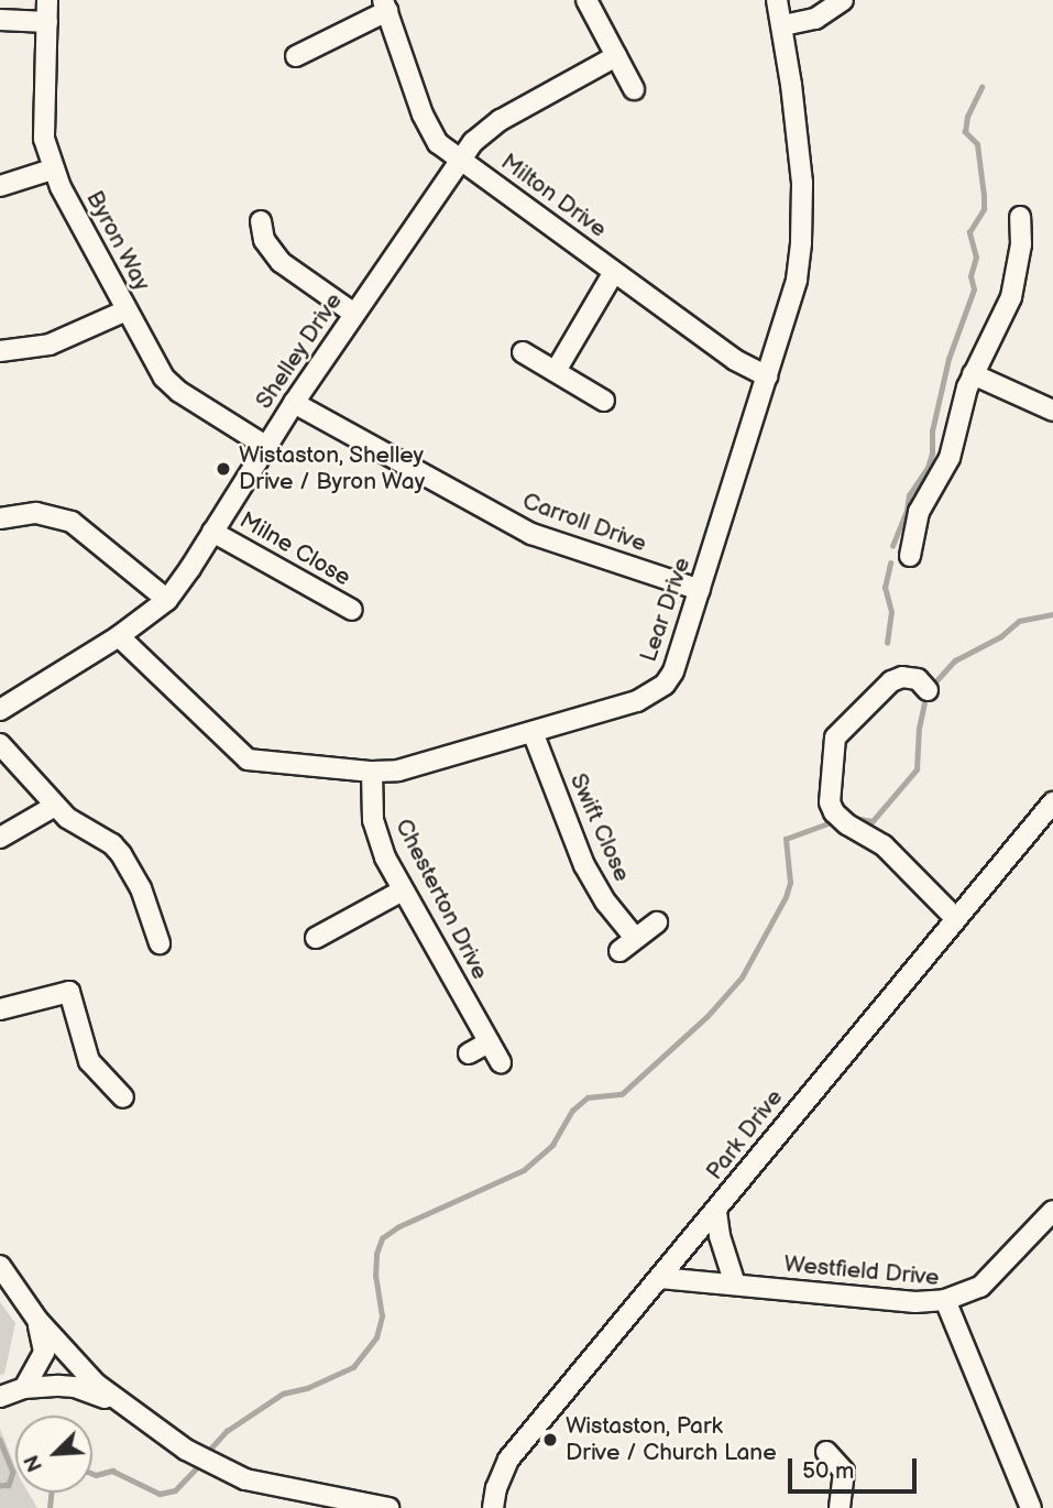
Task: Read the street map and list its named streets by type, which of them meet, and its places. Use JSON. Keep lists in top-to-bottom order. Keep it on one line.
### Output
{"streets":{"street":["Milton Drive","Byron Way","Shelley Drive","Carroll Drive","Milne Close","Lear Drive","Swift Close","Chesterton Drive","Park Drive","Westfield Drive"]},"crossings":[["Milton Drive","Shelley Drive"],["Milton Drive","Lear Drive"],["Byron Way","Shelley Drive"],["Shelley Drive","Carroll Drive"],["Shelley Drive","Milne Close"],["Shelley Drive","Lear Drive"],["Carroll Drive","Lear Drive"],["Lear Drive","Swift Close"],["Lear Drive","Chesterton Drive"],["Park Drive","Westfield Drive"]],"places":["Wistaston, Shelley Drive / Byron Way","Wistaston, Park Drive / Church Lane"],"scale_bar":"50 m","north":"bottom left"}
